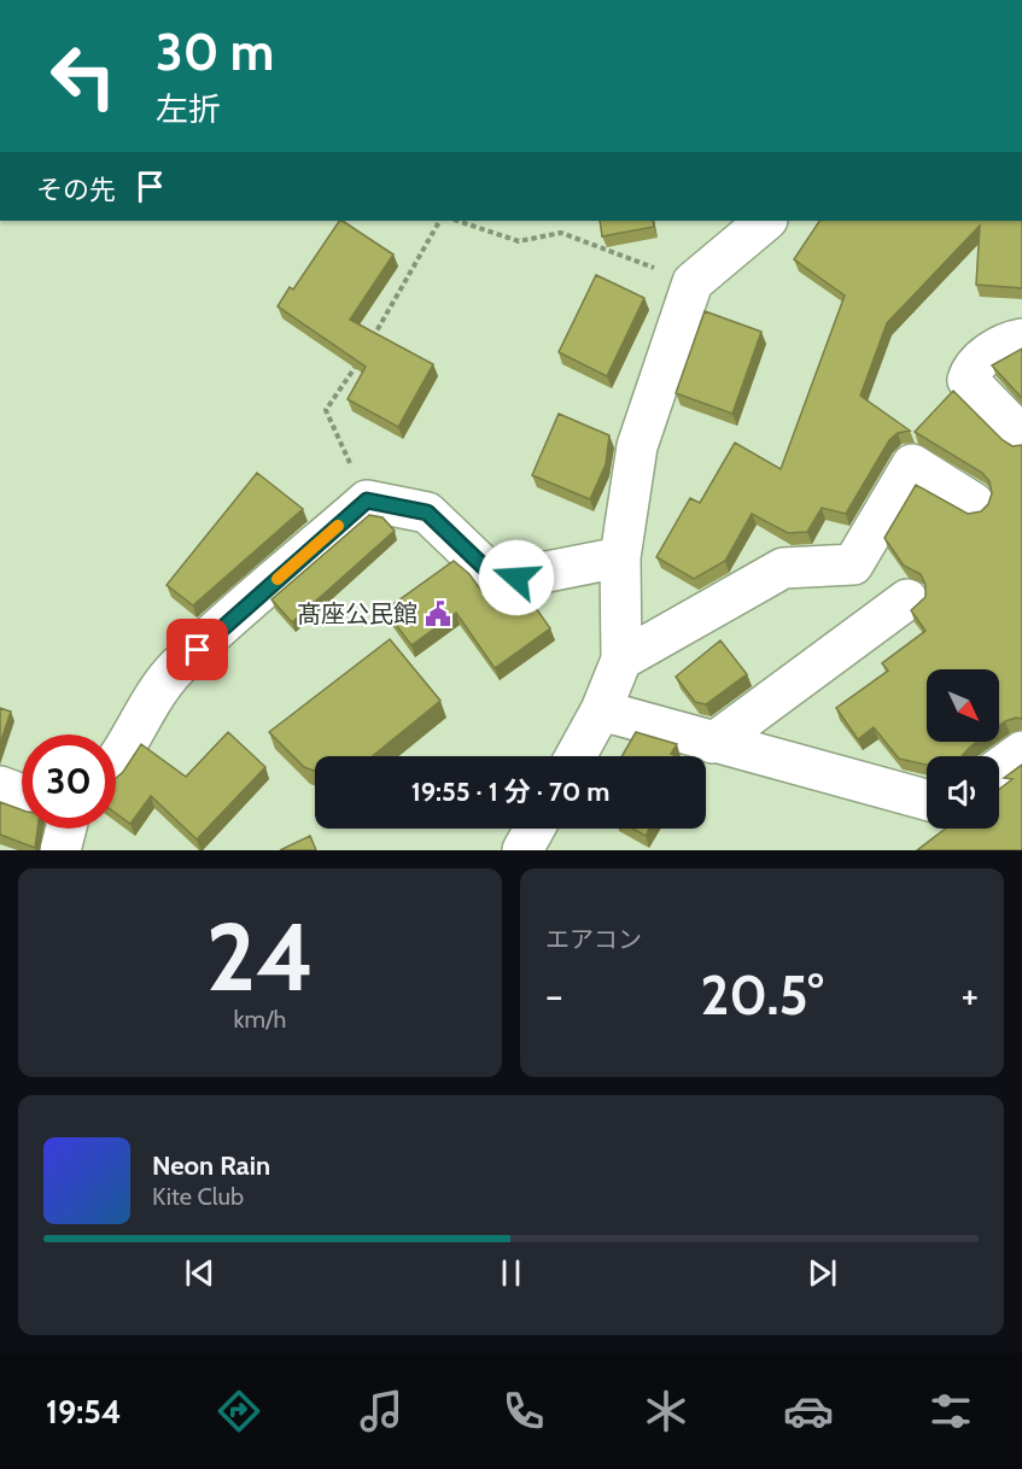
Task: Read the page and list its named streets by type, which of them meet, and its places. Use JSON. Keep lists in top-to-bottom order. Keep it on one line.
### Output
{"places":{"public building":["髙座公民館"]},"north":"bottom right","page":{"turn":["30 m","左折"],"then":"その先","limit":"30","trip":"19:55 · 1 分 · 70 m","tile":[["24","km/h"],"エアコン"],"heat":["−","20.5°","+"],"song":["Neon Rain","Kite Club"],"tabs":"19:54"}}
